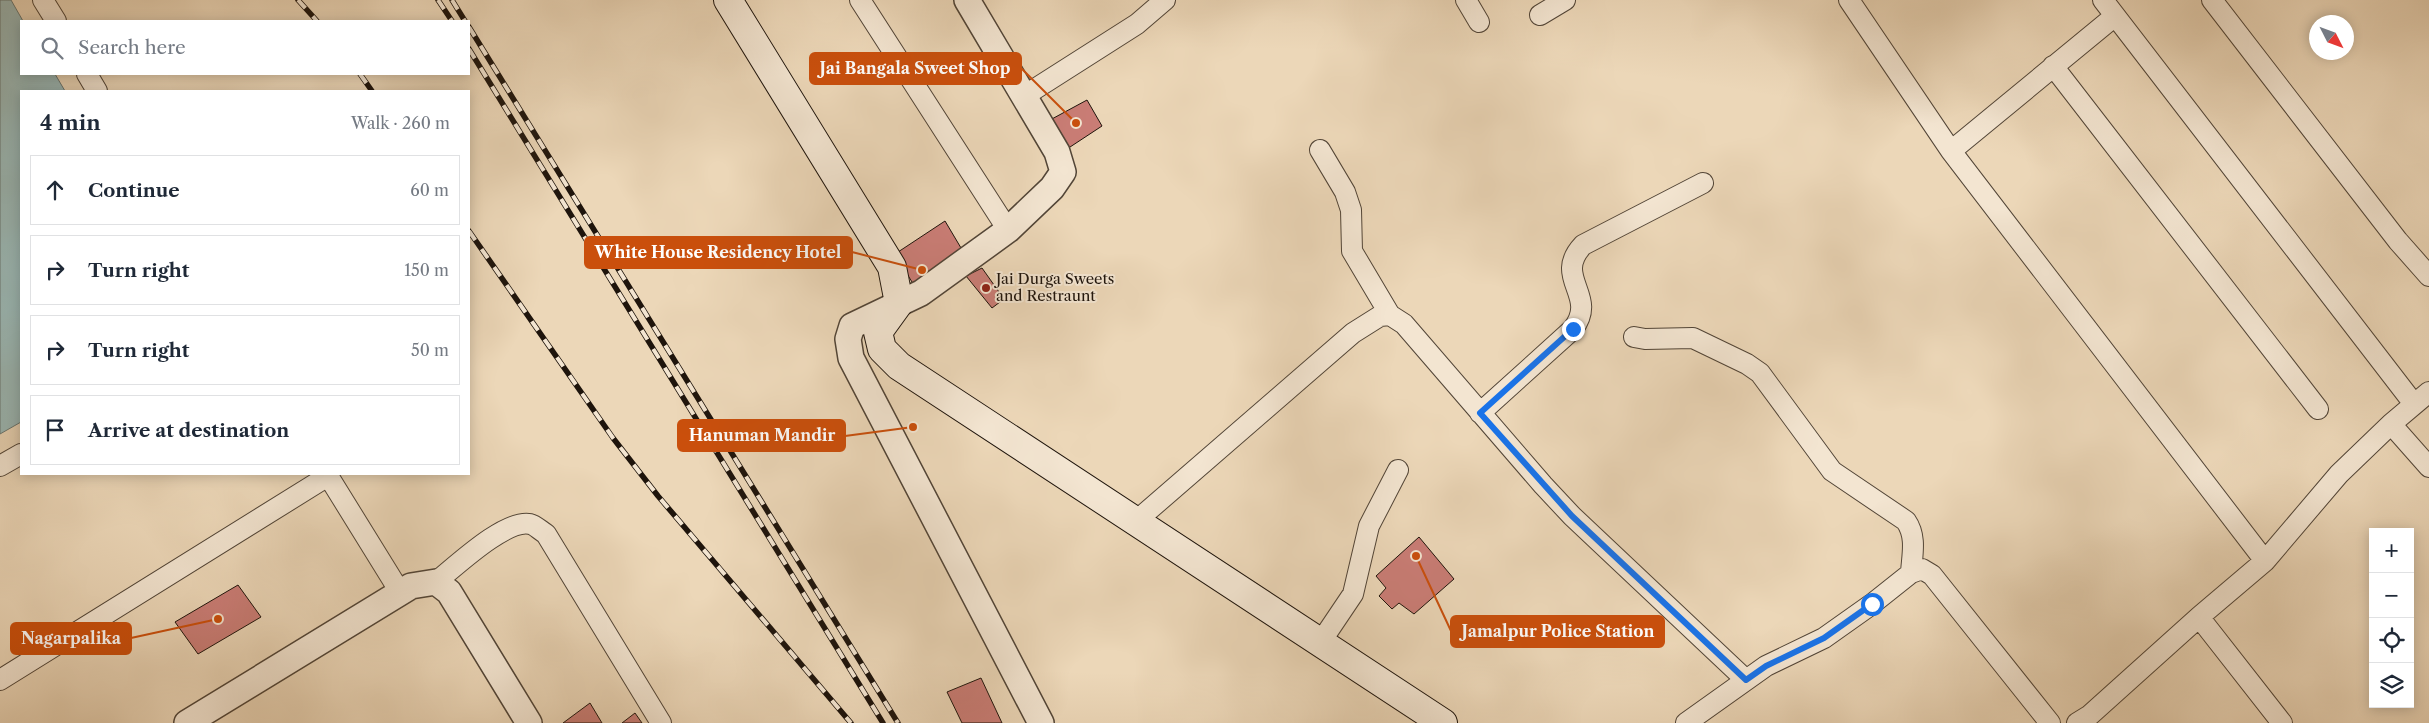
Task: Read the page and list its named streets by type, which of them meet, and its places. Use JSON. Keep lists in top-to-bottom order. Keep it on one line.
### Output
{"places":["Jai Bangala Sweet Shop","White House Residency Hotel","Jai Durga Sweets and Restraunt","Hanuman Mandir","Jamalpur Police Station","Nagarpalika"],"north":"bottom right","page":{"search":"Search here","heading":["4 min","Walk · 260 m"],"list":[["Continue","60 m"],["Turn right","150 m"],["Turn right","50 m"],"Arrive at destination"],"map_buttons":["+","−"]}}
